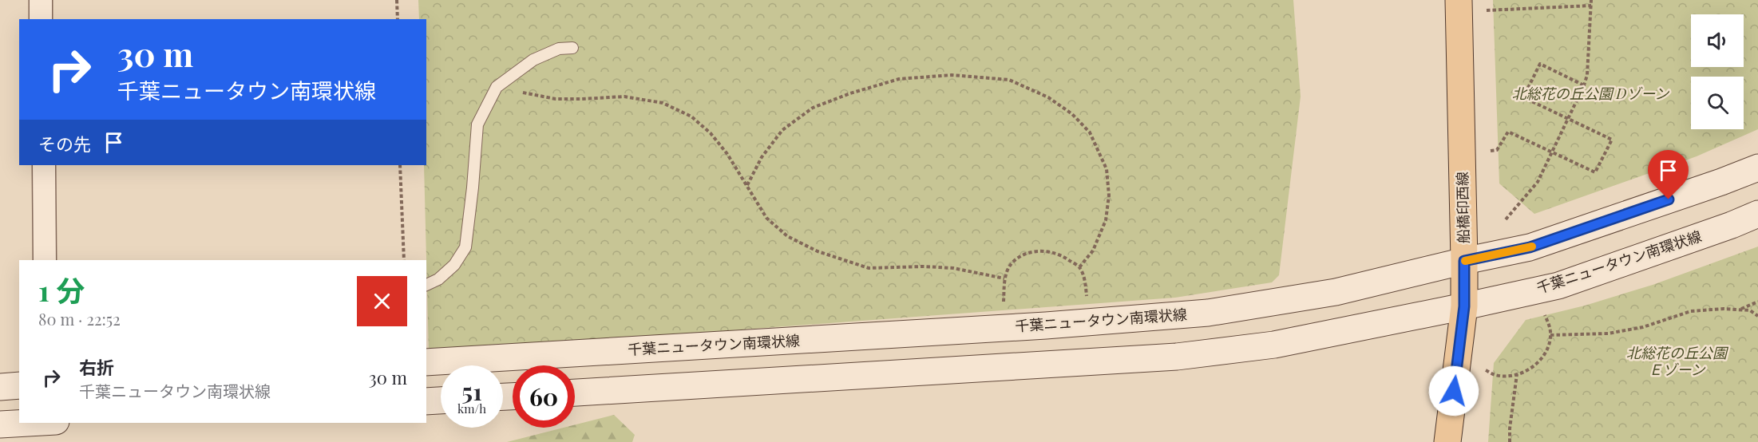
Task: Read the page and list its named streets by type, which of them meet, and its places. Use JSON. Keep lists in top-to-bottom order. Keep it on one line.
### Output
{"streets":{"main road":["船橋印西線","千葉ニュータウン南環状線"]},"crossings":[["船橋印西線","千葉ニュータウン南環状線"]],"parks":["北総花の丘公園 Dゾーン","北総花の丘公園 Ｅゾーン"],"page":{"turn":["30 m","千葉ニュータウン南環状線"],"then":"その先","heading":["1 分","80 m · 22:52"],"list":[{"name":"右折","note":"千葉ニュータウン南環状線","value":"30 m"}],"speed":"51 km/h","limit":"60"}}
